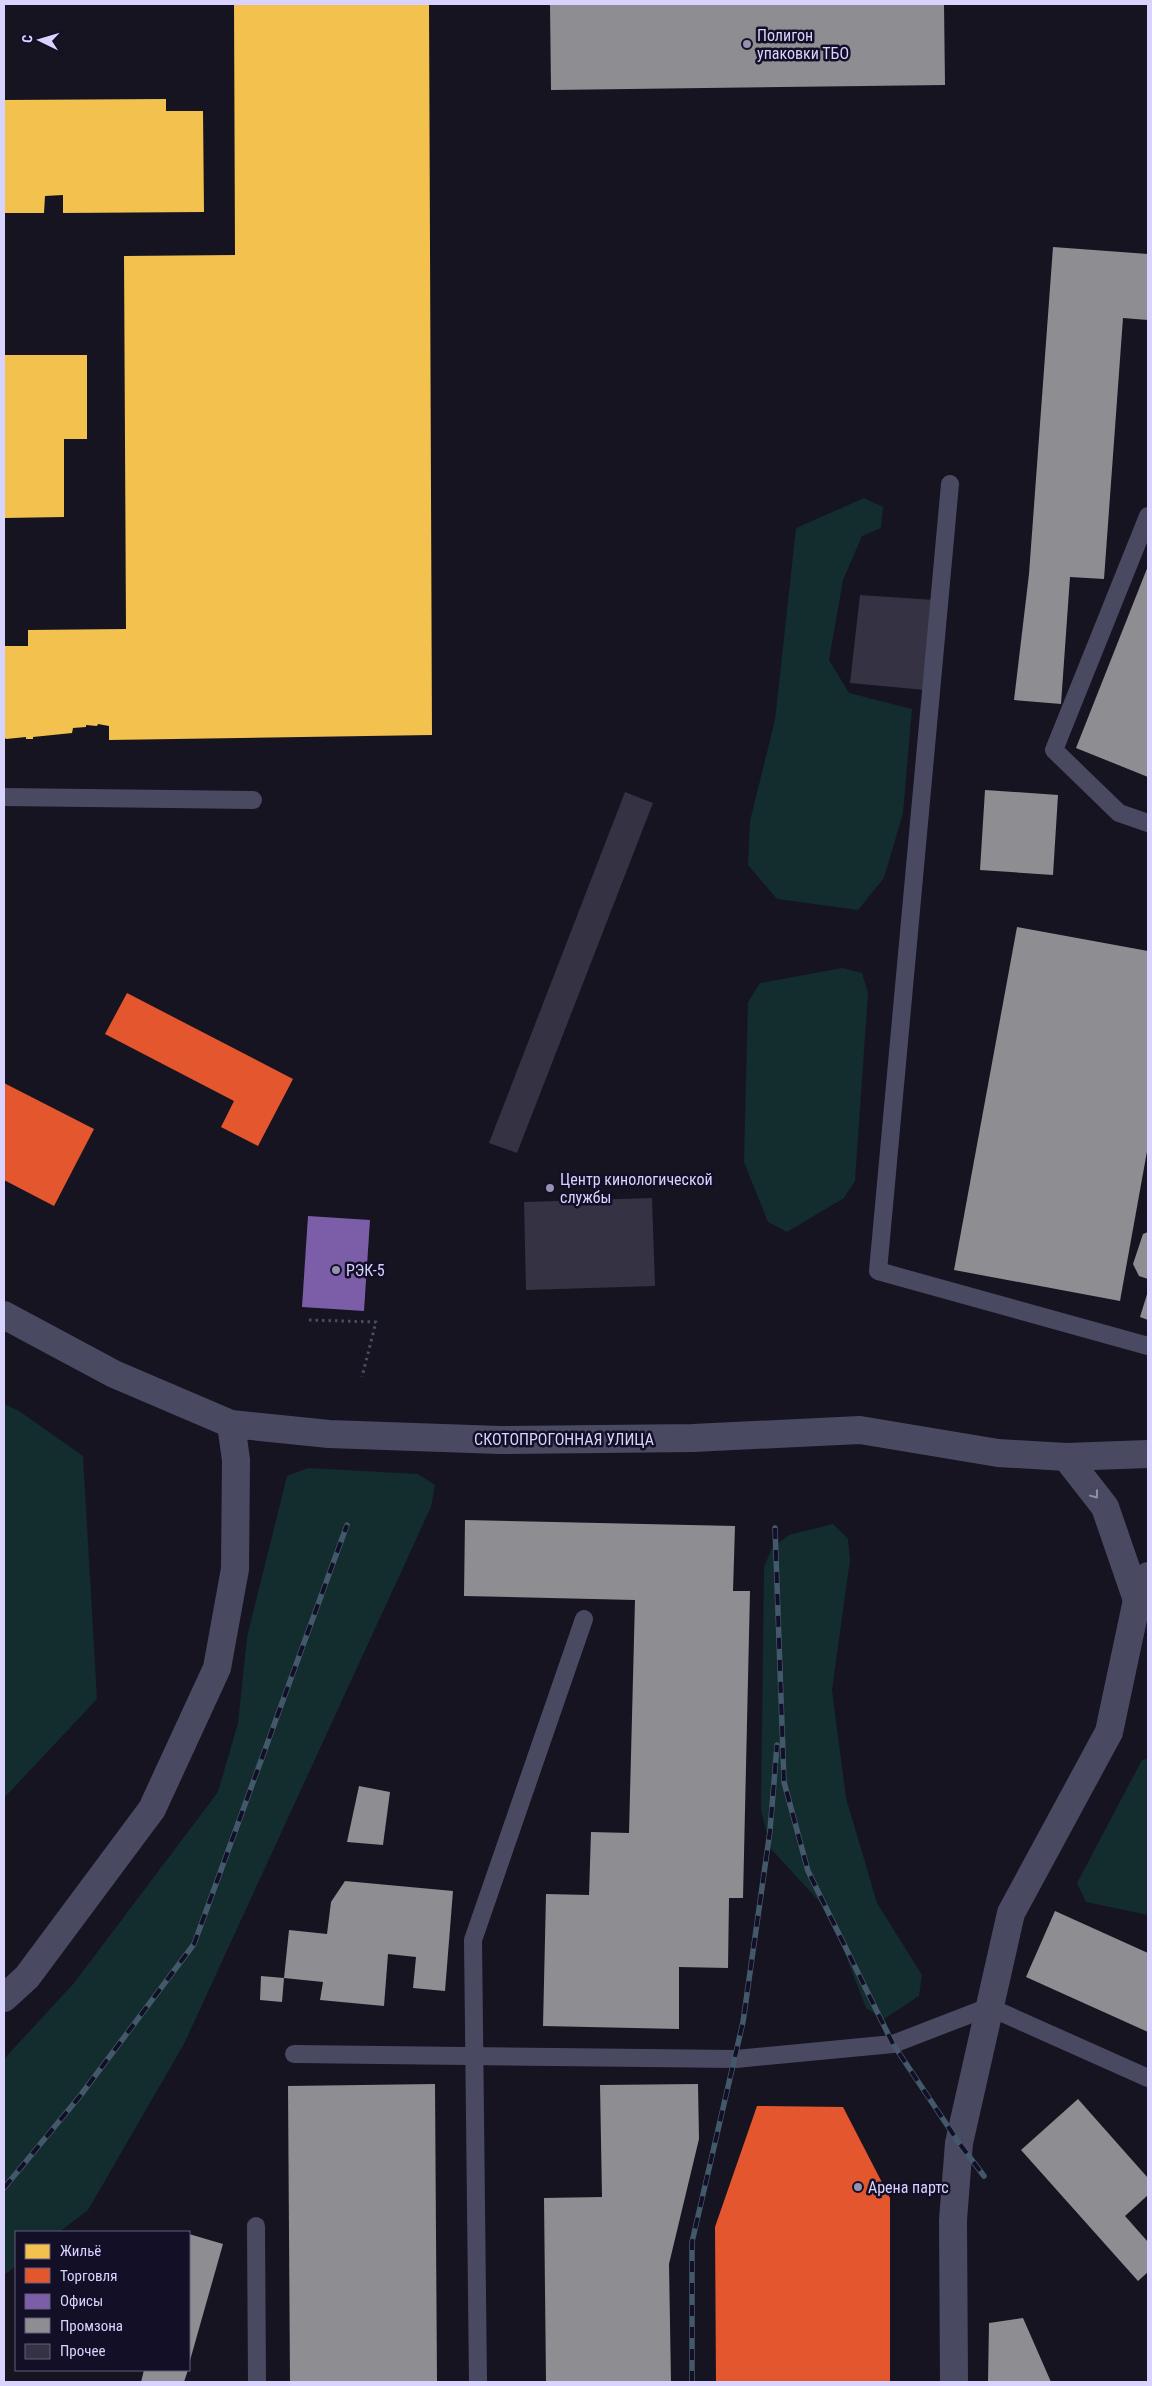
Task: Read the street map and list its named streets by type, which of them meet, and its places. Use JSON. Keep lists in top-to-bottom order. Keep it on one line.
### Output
{"streets":{"street":["СКОТОПРОГОННАЯ УЛИЦА"]},"places":["Полигон упаковки ТБО","Центр кинологической службы","РЭК-5","Арена партс"],"legend":["Жильё","Торговля","Офисы","Промзона","Прочее"],"north":"left"}
